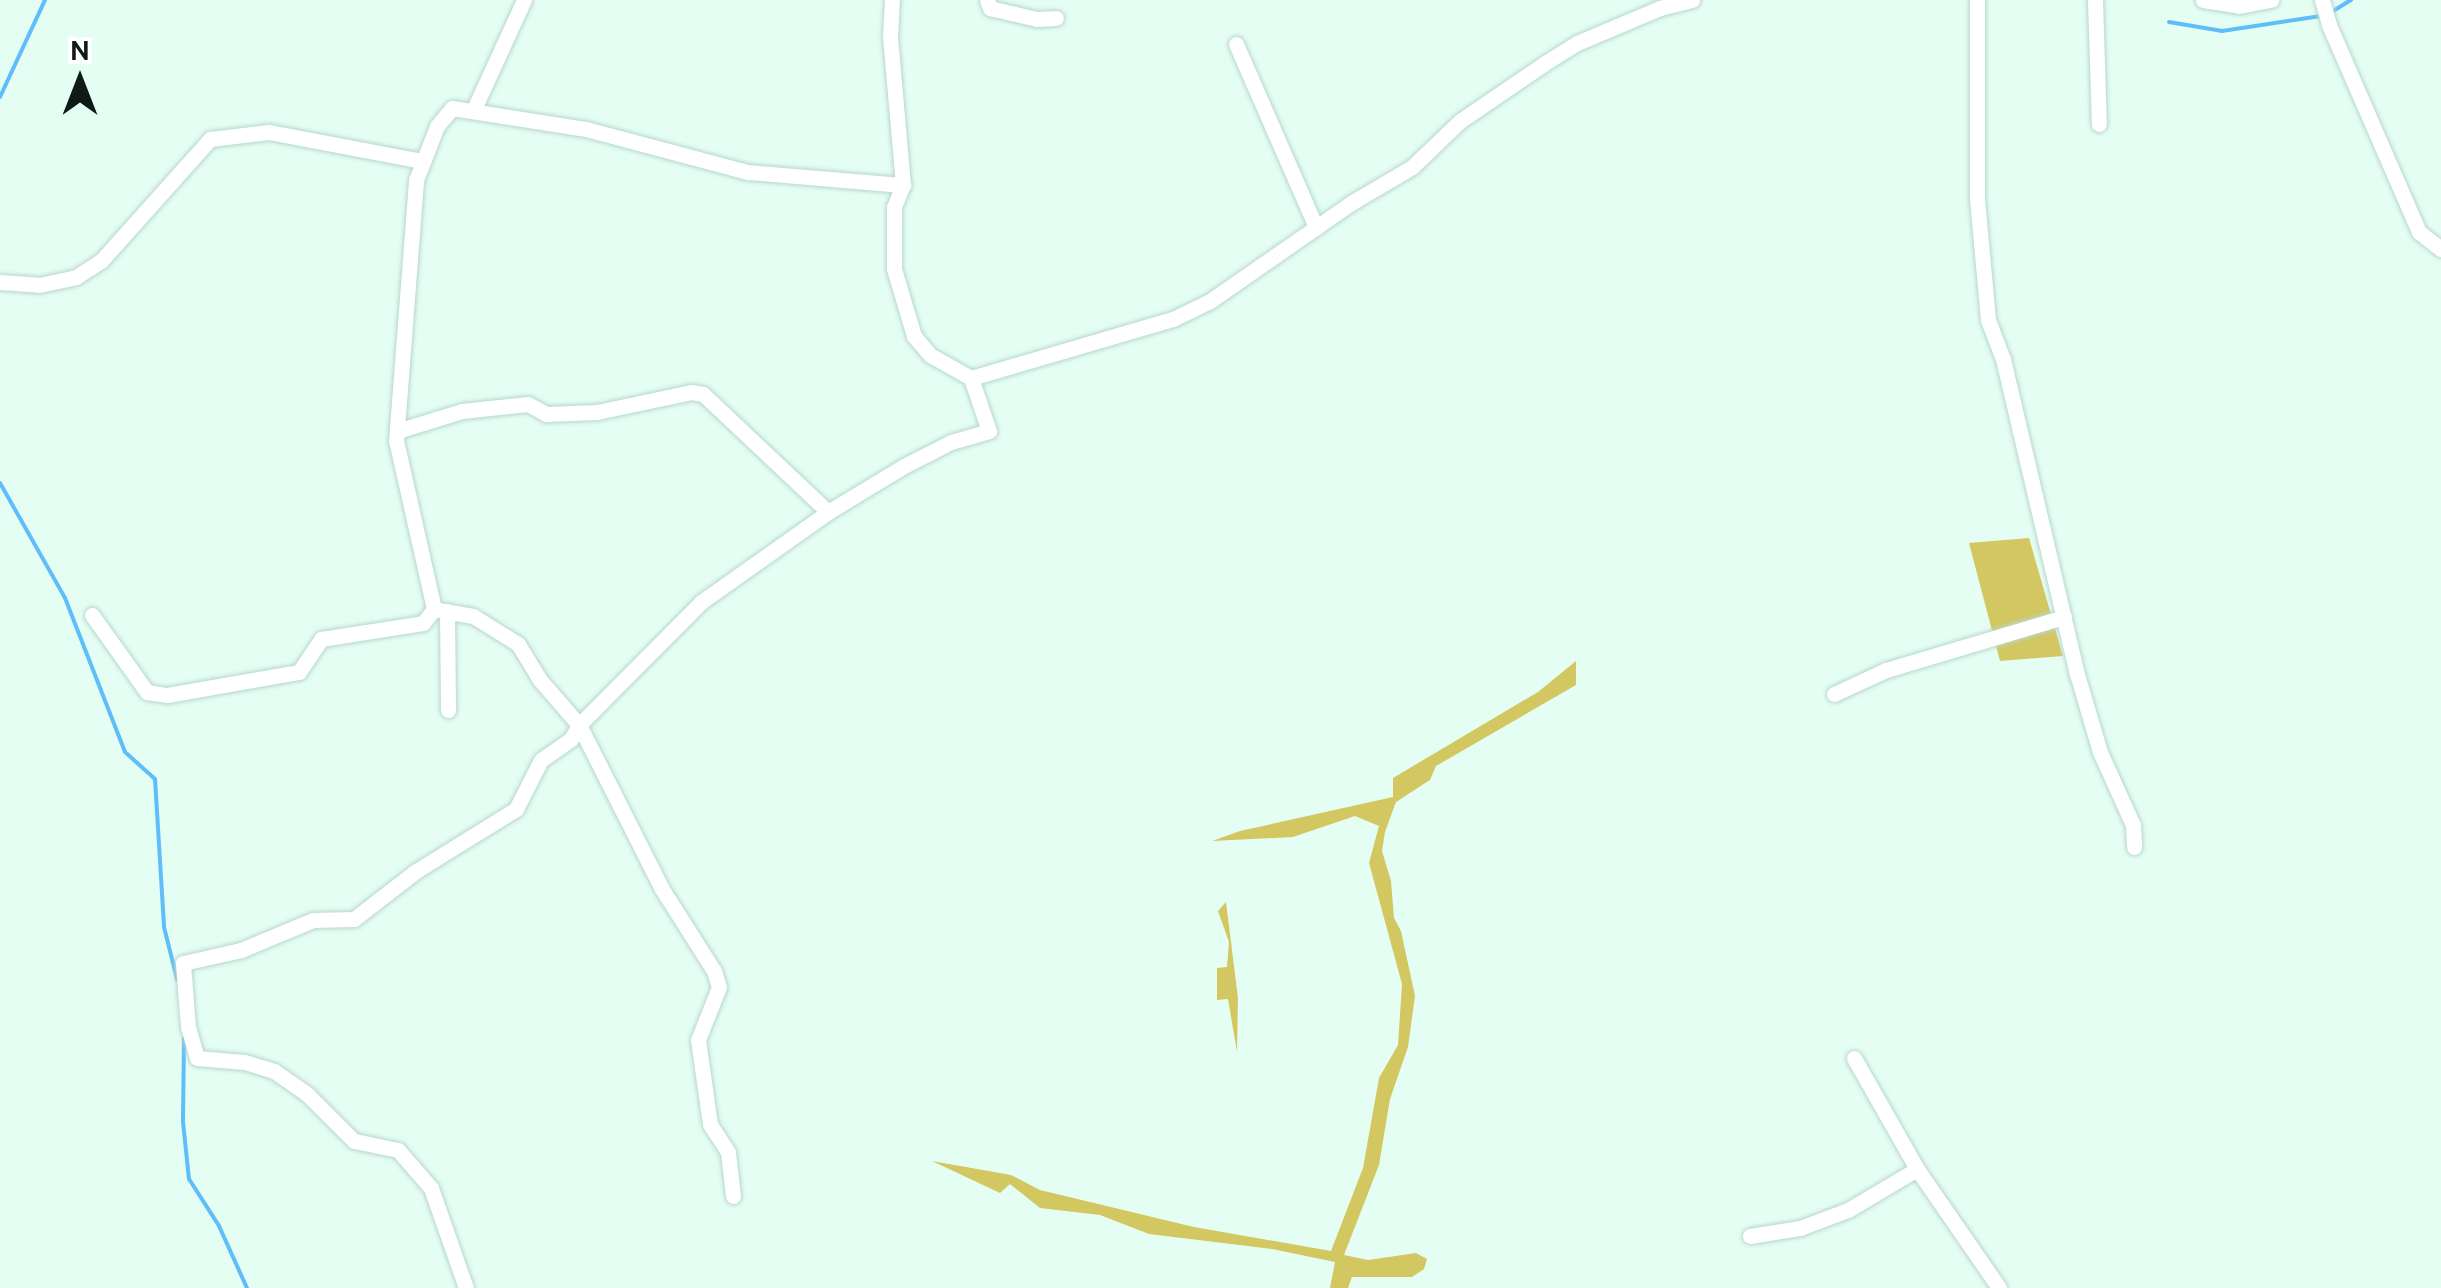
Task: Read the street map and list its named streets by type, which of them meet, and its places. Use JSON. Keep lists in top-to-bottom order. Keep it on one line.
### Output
{"north":"top"}
